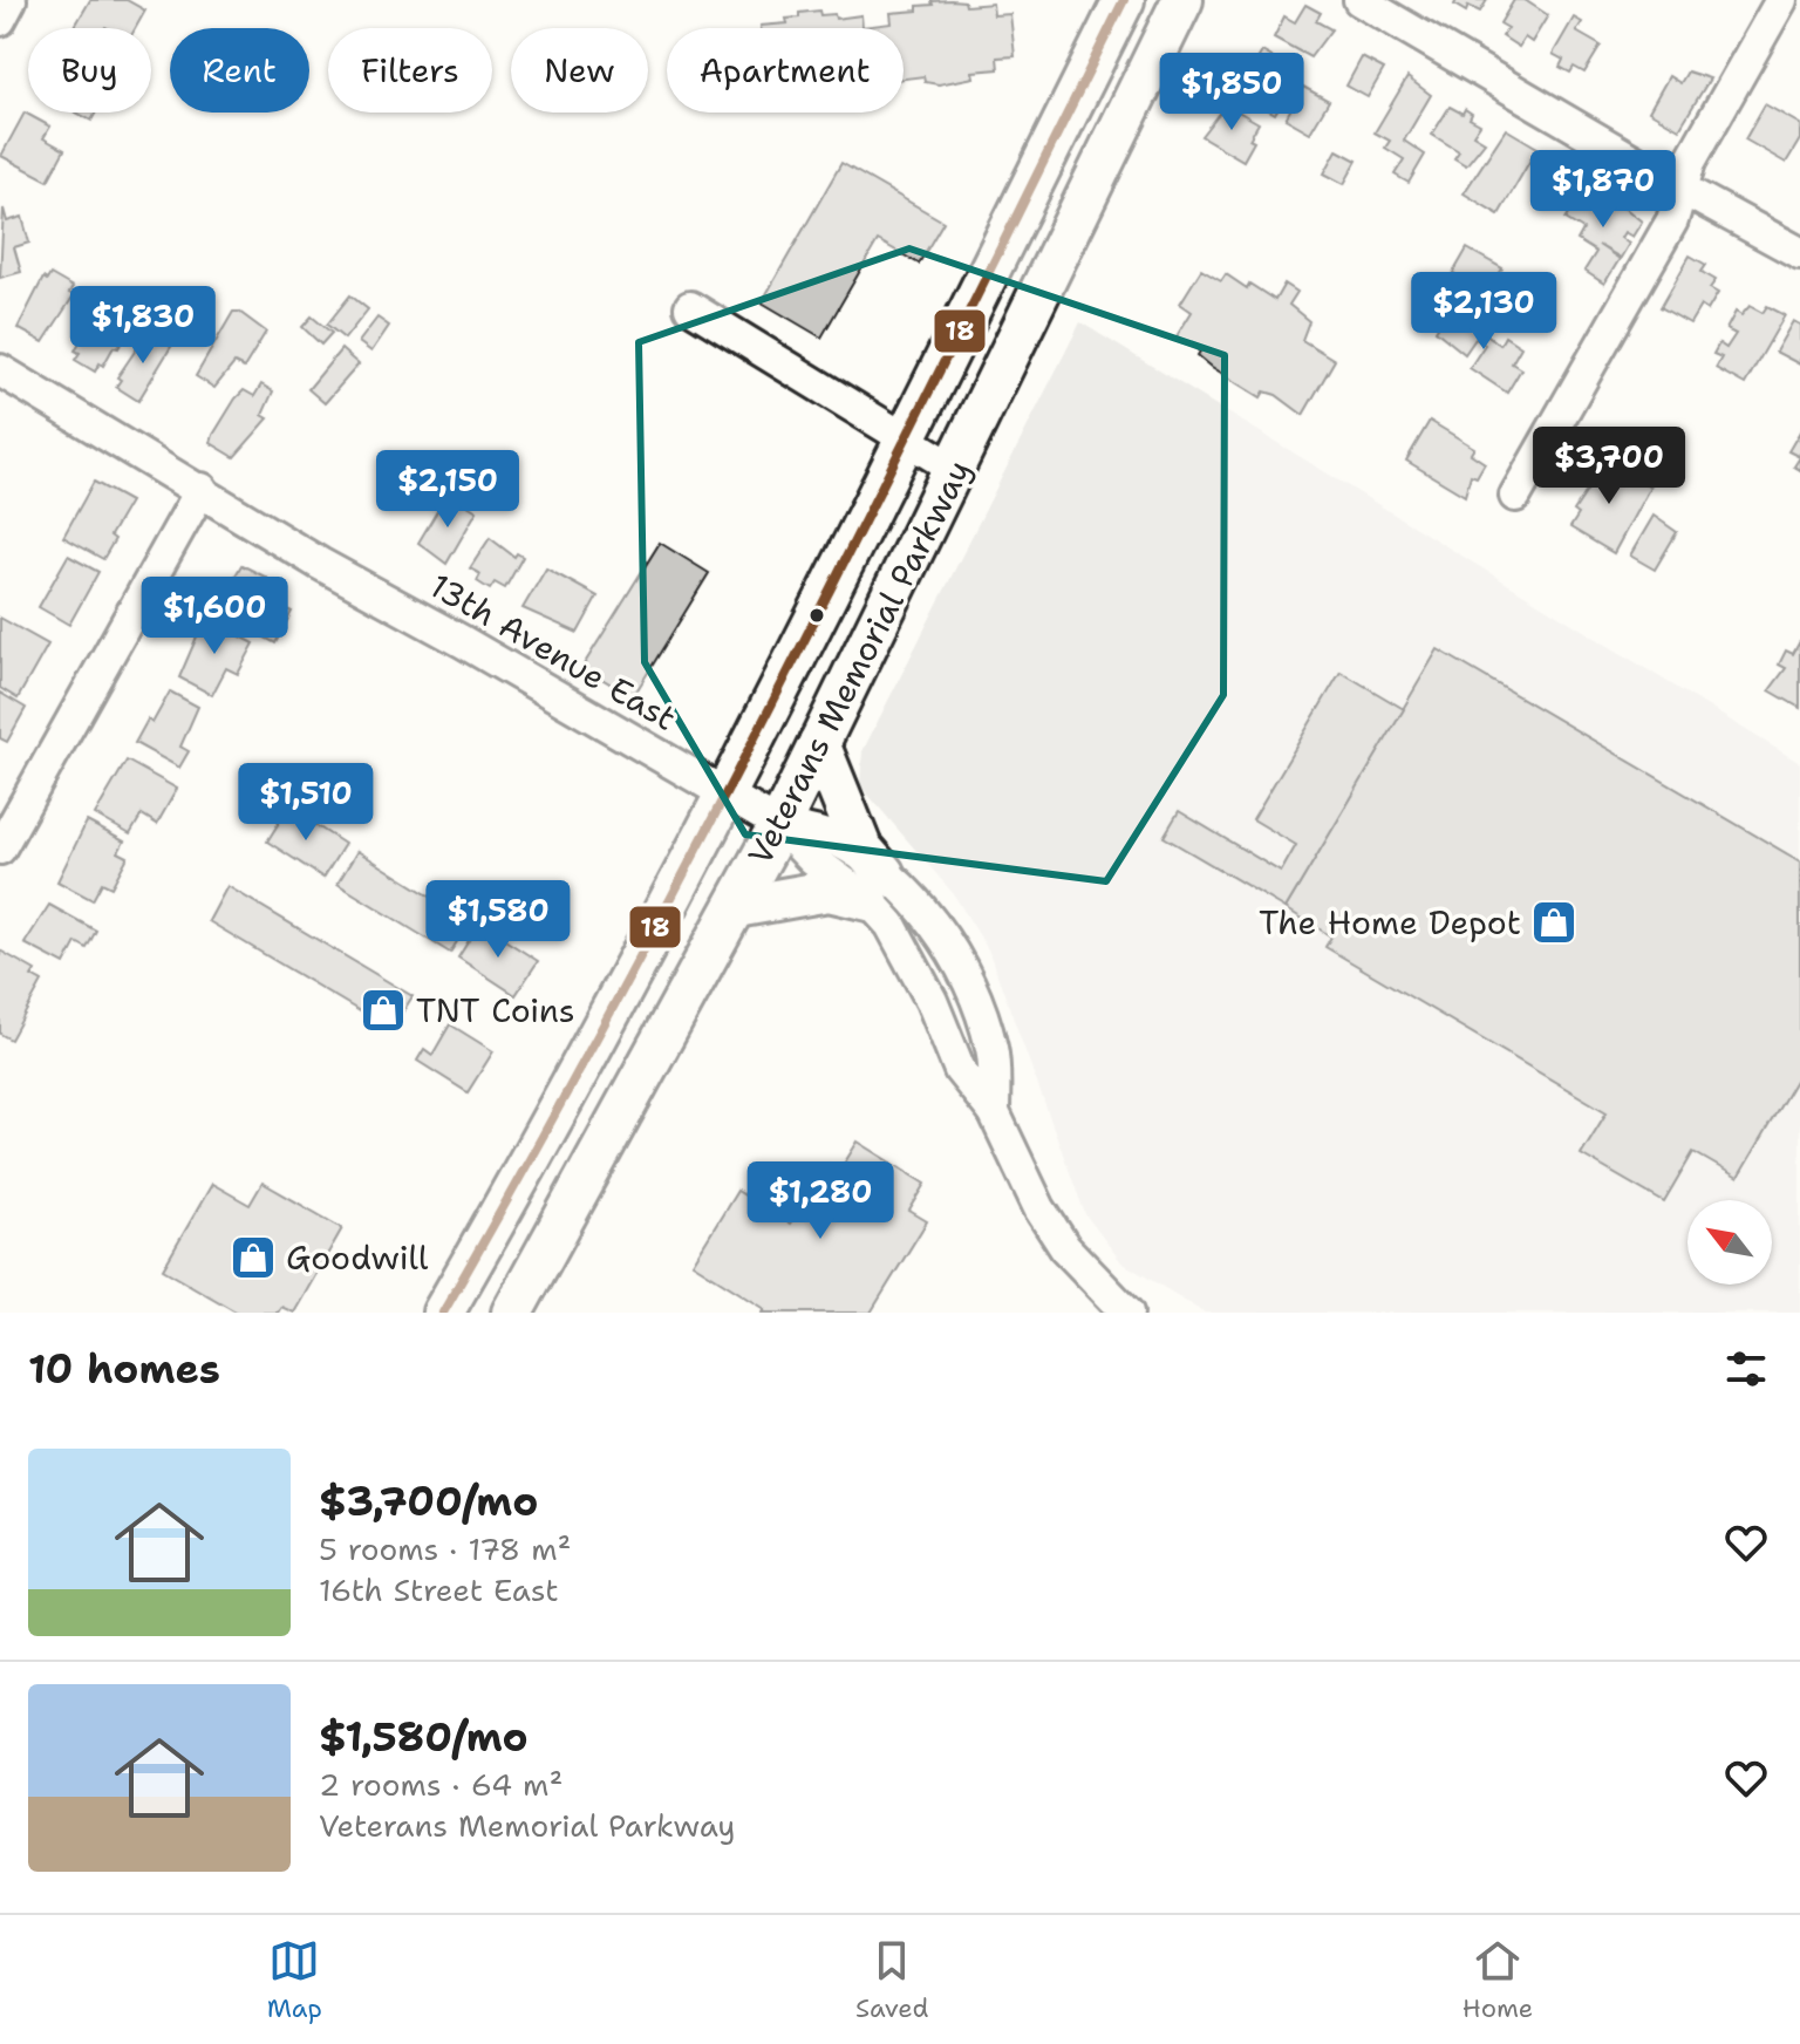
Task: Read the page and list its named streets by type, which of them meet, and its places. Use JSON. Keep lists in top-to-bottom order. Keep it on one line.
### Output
{"streets":{"main road":["Veterans Memorial Parkway"],"street":["13th Avenue East"]},"crossings":[["13th Avenue East","Veterans Memorial Parkway"]],"places":{"shop":["The Home Depot","TNT Coins","Goodwill"]},"lines":["transit line 18"],"north":"top left","page":{"chip":["Buy","Rent","Filters","New","Apartment"],"price":["$1,850","$1,870","$2,130","$1,830","$3,700","$2,150","$1,600","$1,510","$1,580","$1,280"],"heading":"10 homes","list":[{"name":"$3,700/mo","note":"5 rooms · 178 m² · 16th Street East"},{"name":"$1,580/mo","note":"2 rooms · 64 m² · Veterans Memorial Parkway"}],"tabs":["Map","Saved","Home"]}}
